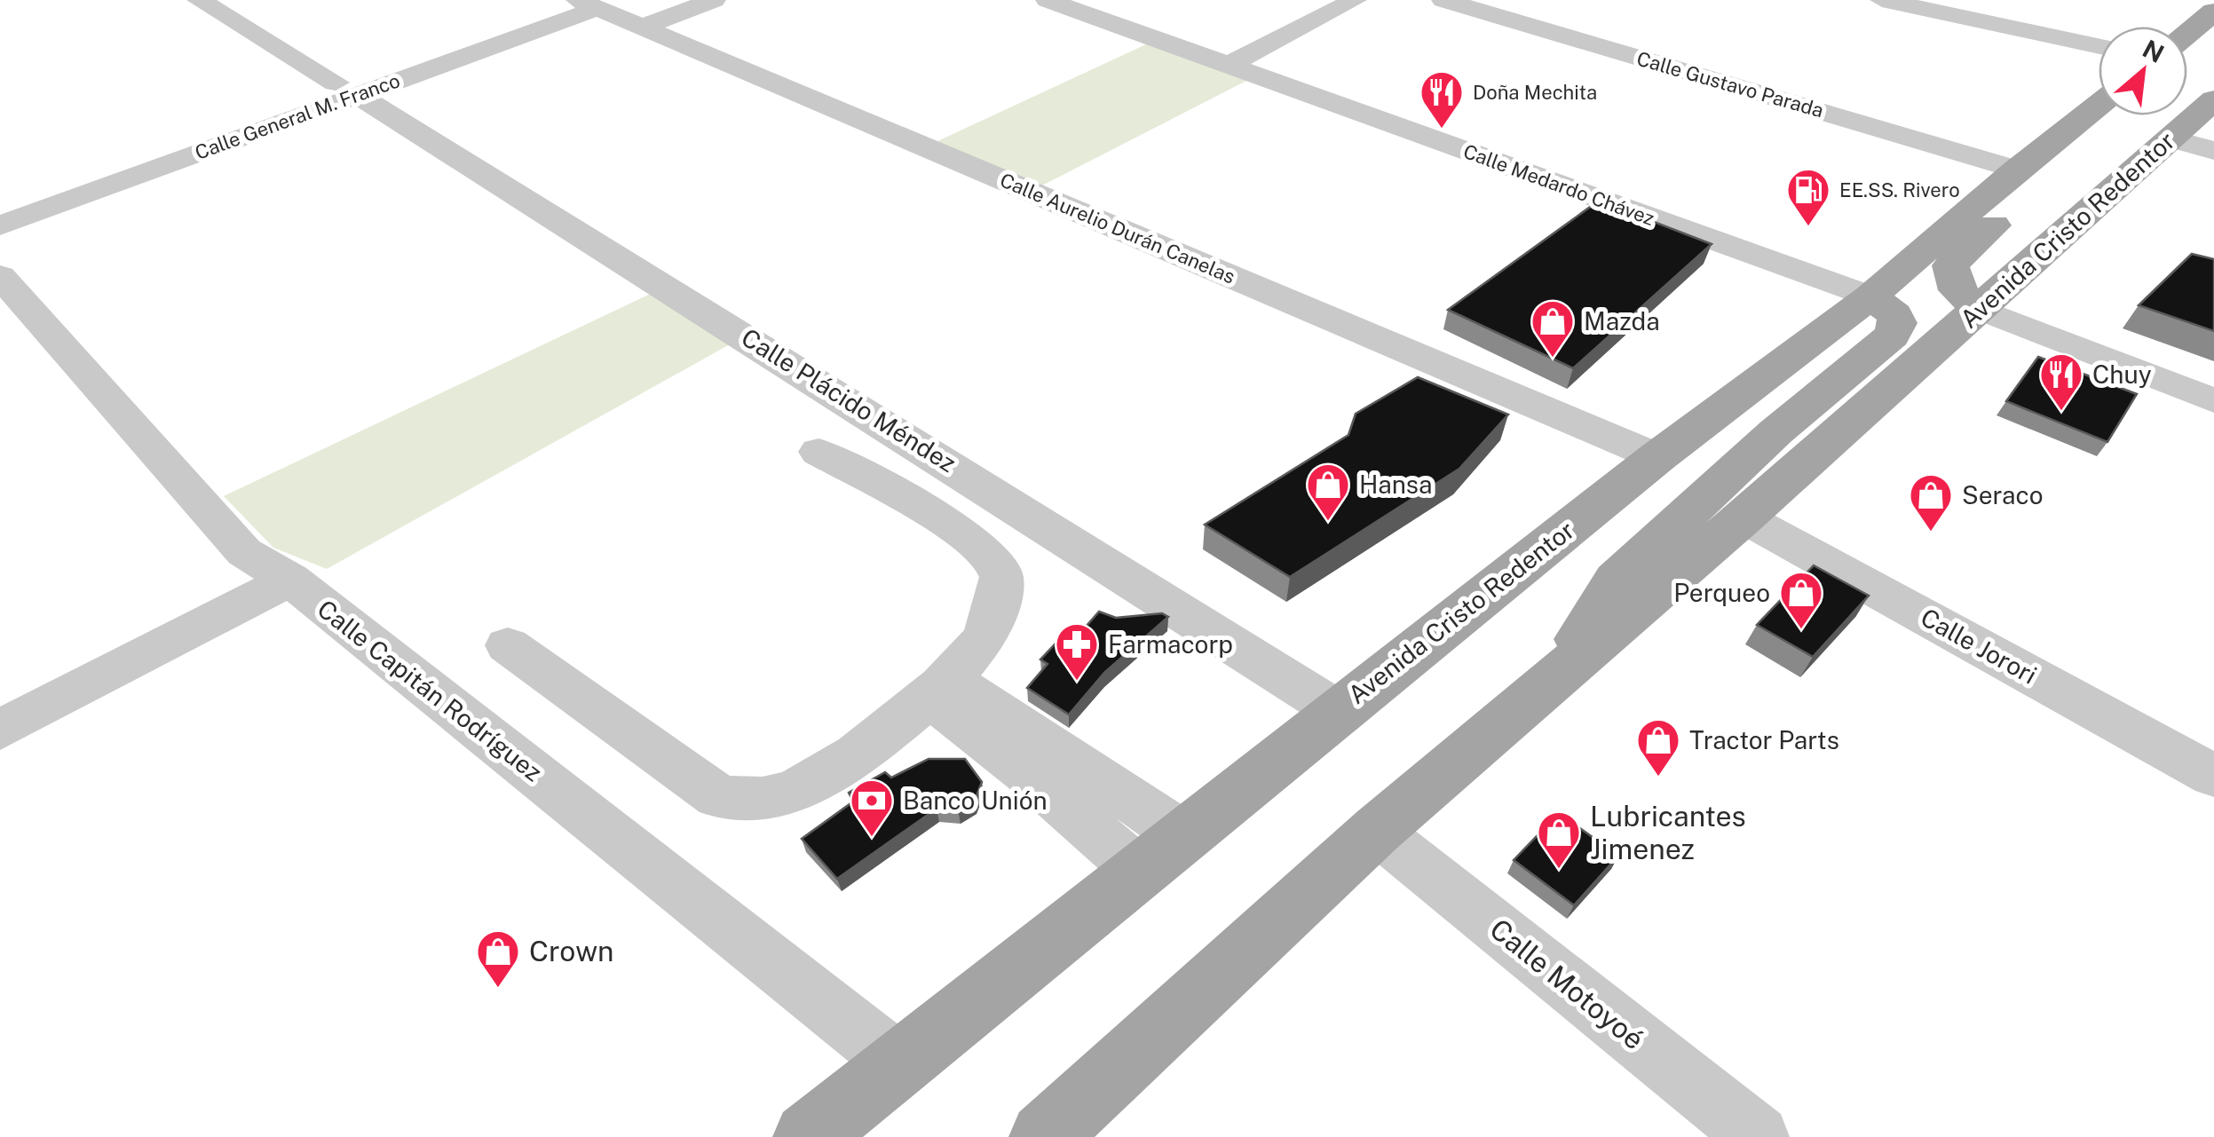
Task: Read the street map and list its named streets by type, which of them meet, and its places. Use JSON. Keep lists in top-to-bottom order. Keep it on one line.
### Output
{"streets":{"main road":["Avenida Cristo Redentor"],"street":["Calle Gustavo Parada","Calle General M. Franco","Calle Medardo Chávez","Calle Aurelio Durán Canelas","Calle Plácido Méndez","Calle Jorori","Calle Capitán Rodríguez","Calle Motoyoé"]},"crossings":[["Calle Gustavo Parada","Avenida Cristo Redentor"],["Calle General M. Franco","Calle Aurelio Durán Canelas"],["Calle General M. Franco","Calle Plácido Méndez"],["Calle Medardo Chávez","Avenida Cristo Redentor"],["Calle Aurelio Durán Canelas","Avenida Cristo Redentor"],["Avenida Cristo Redentor","Calle Plácido Méndez"],["Avenida Cristo Redentor","Calle Jorori"],["Avenida Cristo Redentor","Calle Capitán Rodríguez"],["Avenida Cristo Redentor","Calle Motoyoé"]],"places":{"restaurant":["Doña Mechita","Chuy"],"fuel station":["EE.SS. Rivero"],"shop":["Mazda","Hansa","Seraco","Perqueo","Tractor Parts","Lubricantes Jimenez","Crown"],"pharmacy":["Farmacorp"],"bank":["Banco Unión"]},"north":"top right"}
